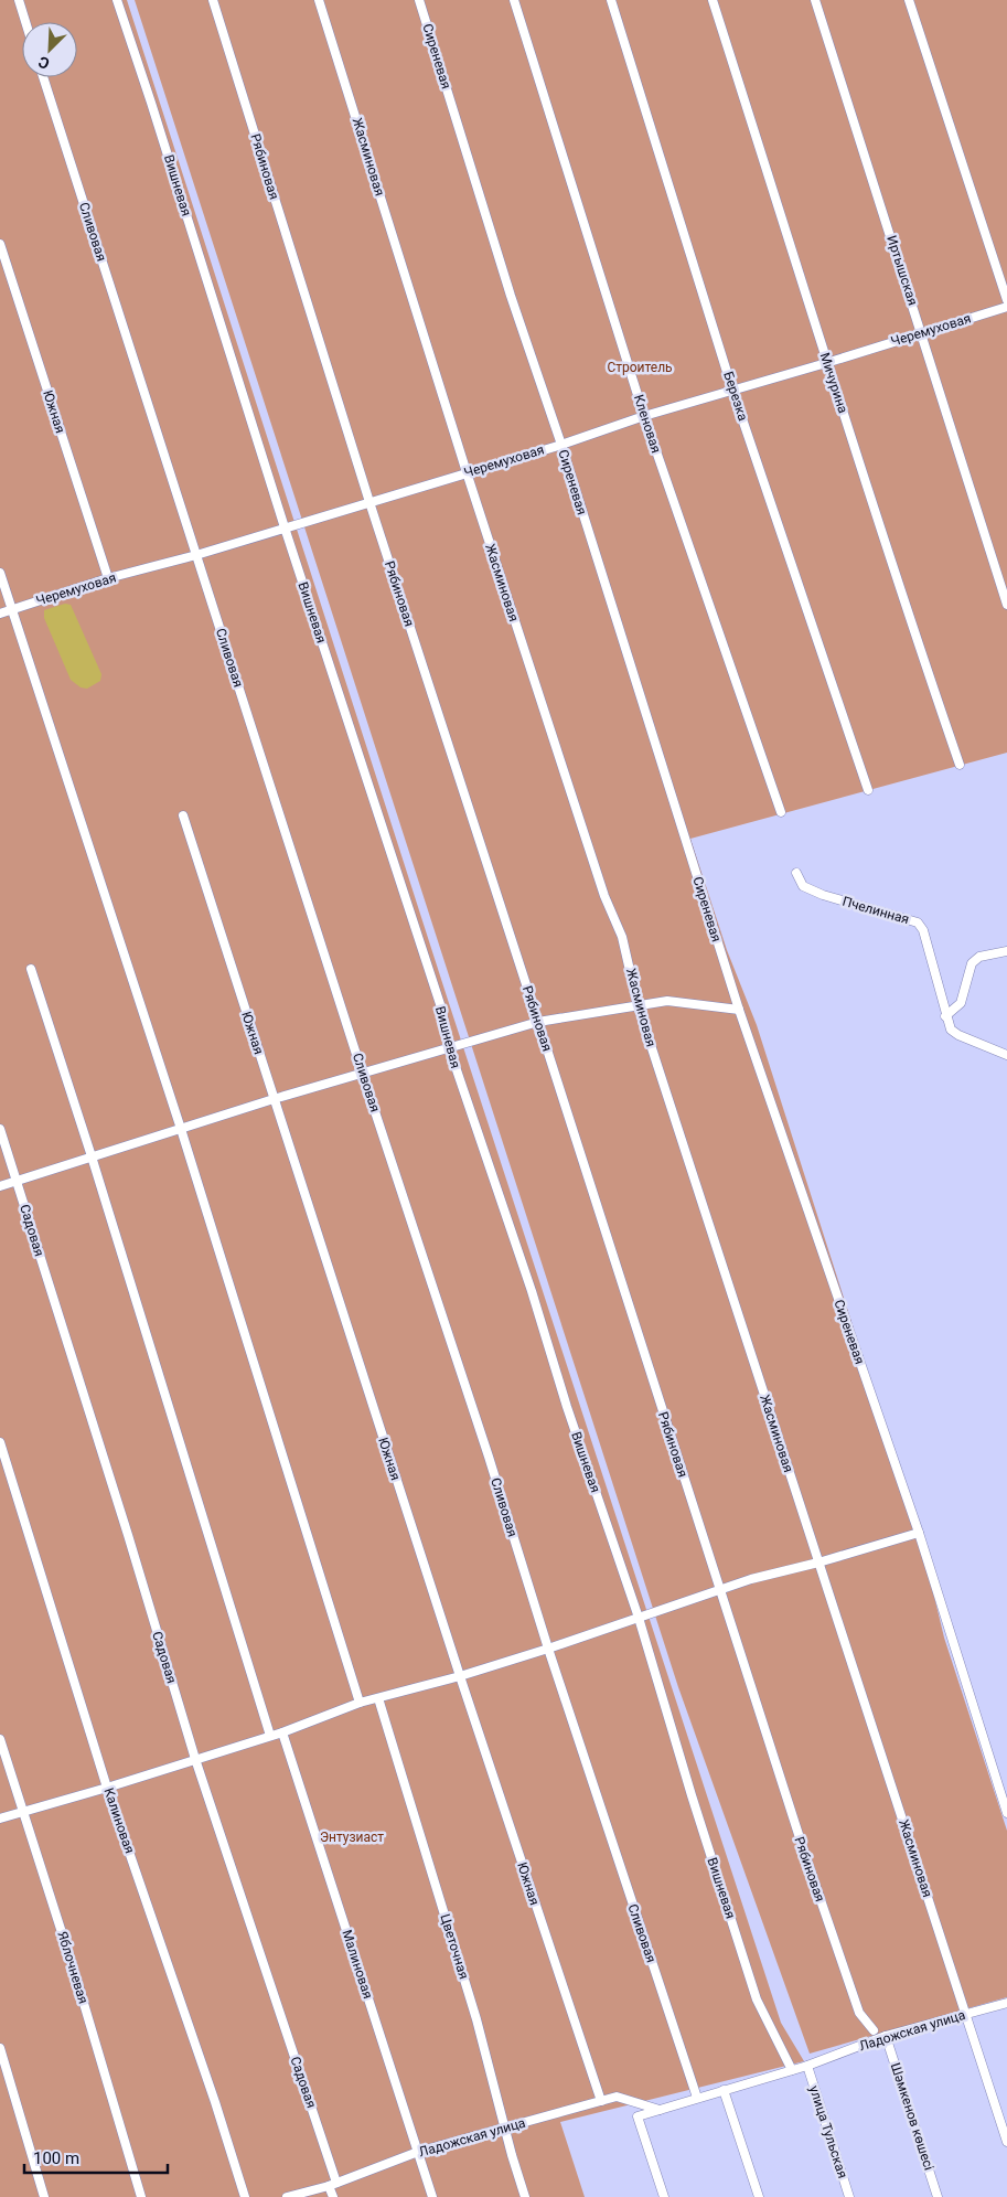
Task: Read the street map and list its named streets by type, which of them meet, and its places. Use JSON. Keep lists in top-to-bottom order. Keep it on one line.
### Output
{"streets":{"street":["Сиреневая","Жасминовая","Рябиновая","Вишневая","Сливовая","Иртышская","Черемуховая","Мичурина","Березка","Южная","Кленовая","Пчелинная","Садовая","Калиновая","Цветочная","Малиновая","Яблочневая","Ладожская улица","Шәмкенов көшесі","улица Тульская"]},"crossings":[["Сиреневая","Черемуховая"],["Жасминовая","Черемуховая"],["Жасминовая","Ладожская улица"],["Рябиновая","Черемуховая"],["Вишневая","Черемуховая"],["Вишневая","Ладожская улица"],["Сливовая","Черемуховая"],["Сливовая","Ладожская улица"],["Иртышская","Черемуховая"],["Черемуховая","Мичурина"],["Черемуховая","Березка"],["Черемуховая","Южная"],["Черемуховая","Кленовая"],["Южная","Ладожская улица"],["Садовая","Ладожская улица"],["Цветочная","Ладожская улица"],["Малиновая","Ладожская улица"],["Ладожская улица","Шәмкенов көшесі"],["Ладожская улица","улица Тульская"]],"parks":["Строитель","Энтузиаст"],"scale_bar":"100 m","north":"bottom left"}
